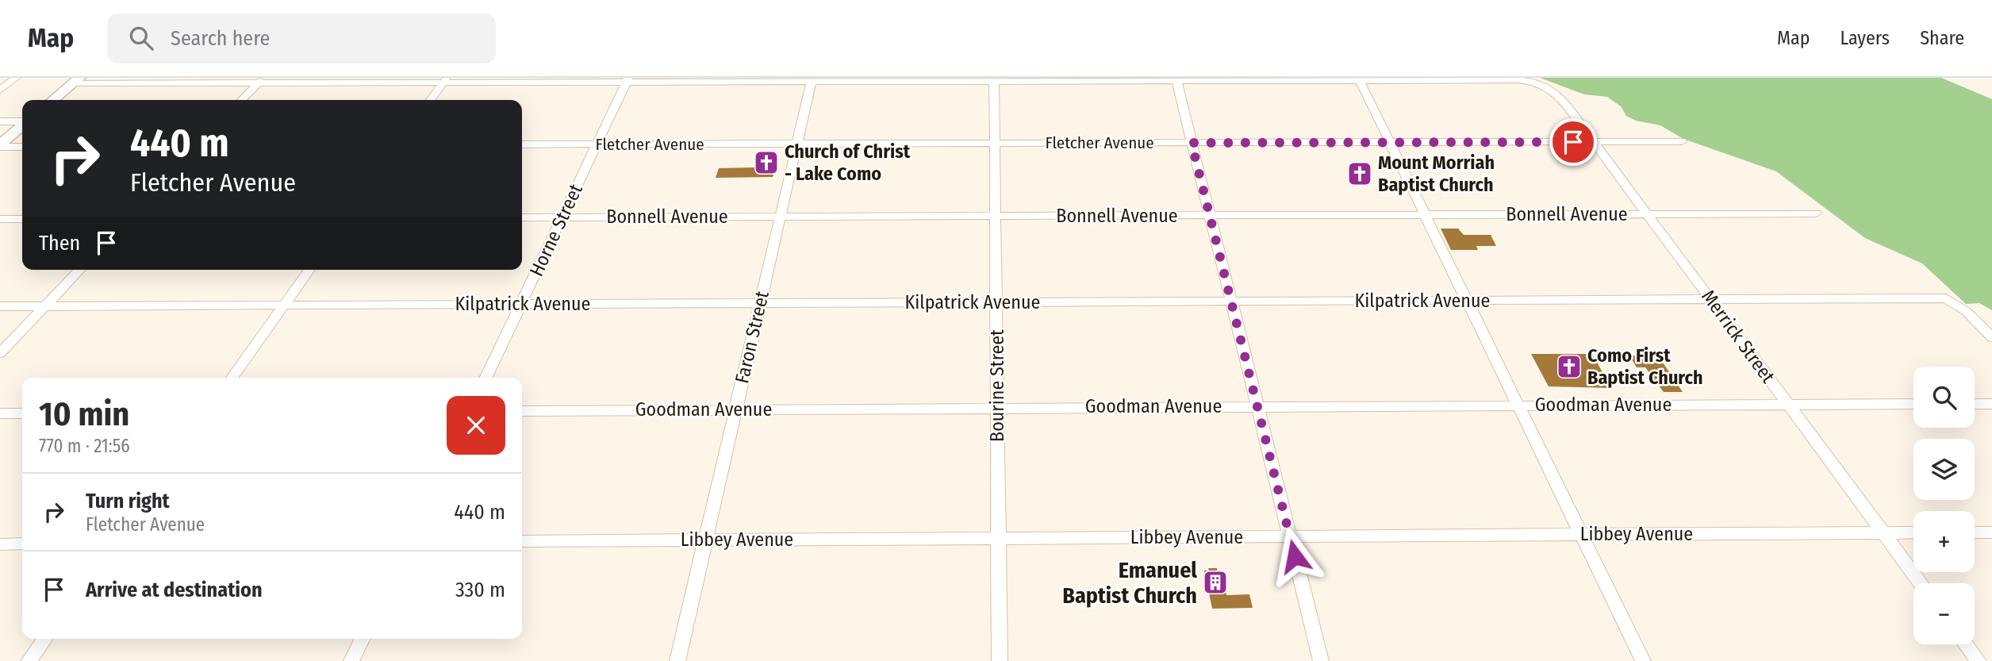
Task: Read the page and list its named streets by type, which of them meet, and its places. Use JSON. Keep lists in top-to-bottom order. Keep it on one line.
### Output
{"streets":{"street":["Fletcher Avenue","Bonnell Avenue","Horne Street","Kilpatrick Avenue","Merrick Street","Faron Street","Bourine Street","Goodman Avenue","Libbey Avenue"]},"crossings":[["Fletcher Avenue","Horne Street"],["Fletcher Avenue","Merrick Street"],["Fletcher Avenue","Faron Street"],["Fletcher Avenue","Bourine Street"],["Bonnell Avenue","Horne Street"],["Bonnell Avenue","Merrick Street"],["Bonnell Avenue","Faron Street"],["Bonnell Avenue","Bourine Street"],["Horne Street","Kilpatrick Avenue"],["Kilpatrick Avenue","Merrick Street"],["Kilpatrick Avenue","Faron Street"],["Kilpatrick Avenue","Bourine Street"],["Merrick Street","Goodman Avenue"],["Merrick Street","Libbey Avenue"],["Faron Street","Goodman Avenue"],["Faron Street","Libbey Avenue"],["Bourine Street","Goodman Avenue"],["Bourine Street","Libbey Avenue"]],"places":{"church":["Church of Christ - Lake Como","Mount Morriah Baptist Church","Como First Baptist Church"],"building":["Emanuel Baptist Church"]},"page":{"header":"Map","search":"Search here","nav":["Map","Layers","Share"],"turn":["440 m","Fletcher Avenue"],"then":"Then","map_buttons":["+","−"],"heading":["10 min","770 m · 21:56"],"list":[{"name":"Turn right","note":"Fletcher Avenue","value":"440 m"},{"name":"Arrive at destination","value":"330 m"}]}}
